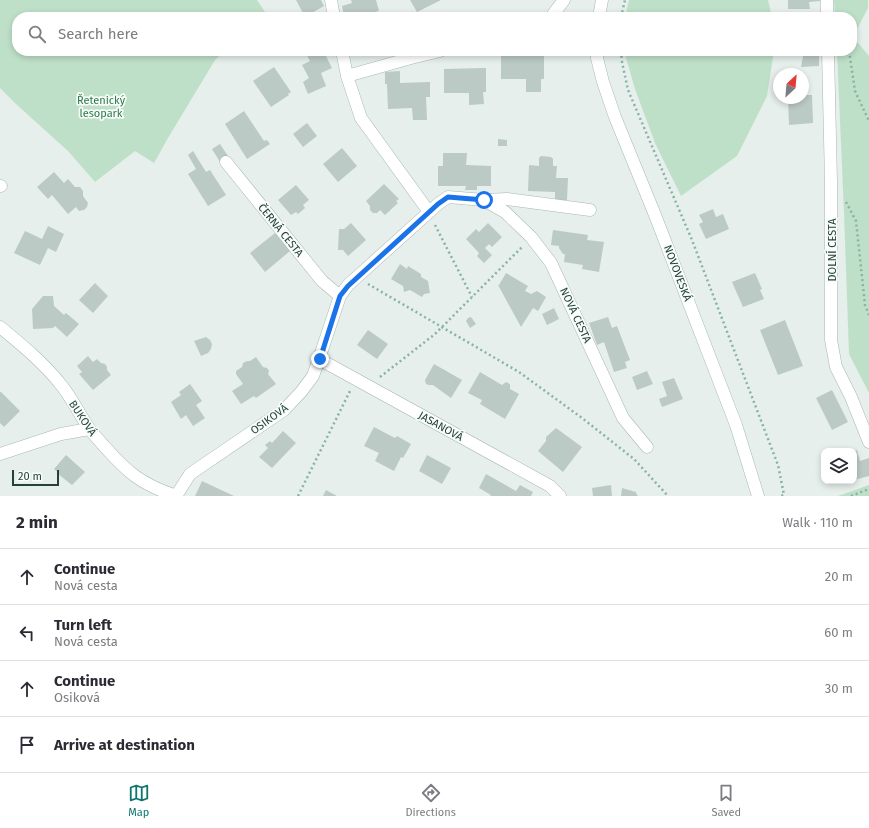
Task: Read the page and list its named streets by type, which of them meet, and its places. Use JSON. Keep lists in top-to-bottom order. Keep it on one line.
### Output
{"streets":{"street":["ČERNÁ CESTA","DOLNÍ CESTA","NOVOVESKÁ","NOVÁ CESTA","BUKOVÁ","OSIKOVÁ","JASANOVÁ"]},"crossings":[["ČERNÁ CESTA","NOVÁ CESTA"],["ČERNÁ CESTA","OSIKOVÁ"],["NOVÁ CESTA","OSIKOVÁ"],["BUKOVÁ","OSIKOVÁ"],["OSIKOVÁ","JASANOVÁ"]],"parks":["Řetenický lesopark"],"scale_bar":"20 m","north":"top right","page":{"search":"Search here","scale":"20 m","heading":["2 min","Walk · 110 m"],"list":[["Continue","Nová cesta","20 m"],["Turn left","Nová cesta","60 m"],["Continue","Osiková","30 m"],"Arrive at destination"],"nav":["Map","Directions","Saved"]}}
